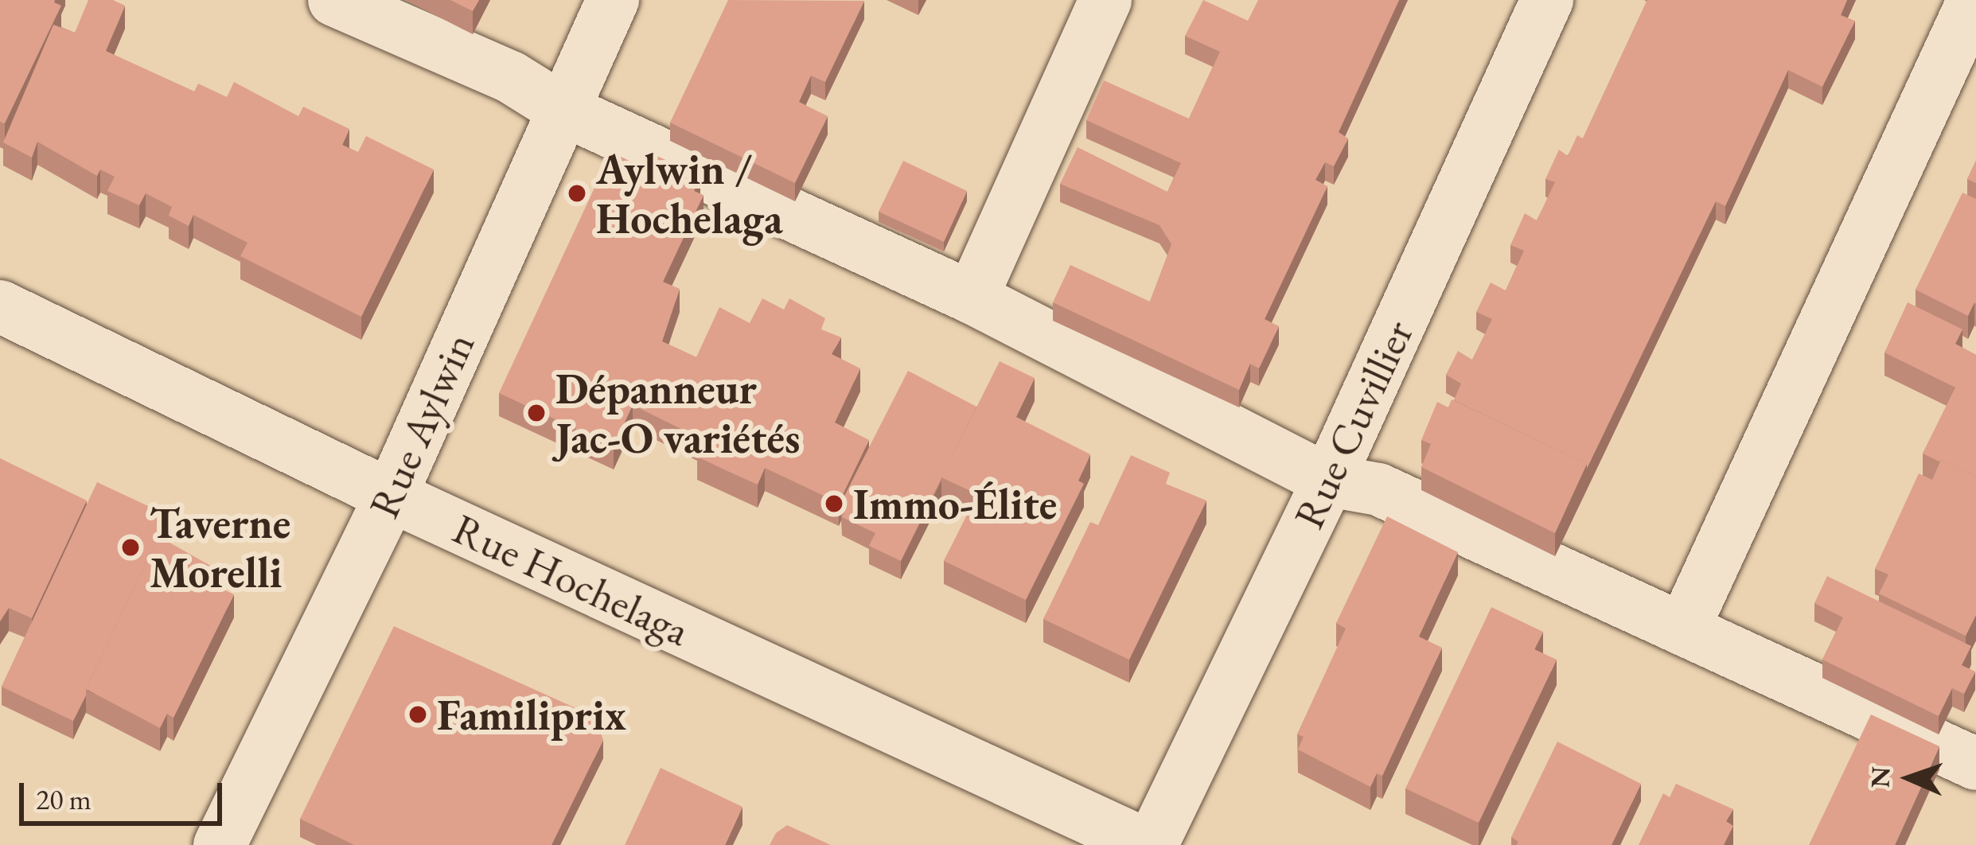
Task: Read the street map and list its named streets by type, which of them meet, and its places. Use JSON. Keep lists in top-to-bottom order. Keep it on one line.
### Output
{"streets":{"street":["Rue Cuvillier","Rue Aylwin","Rue Hochelaga"]},"crossings":[["Rue Cuvillier","Rue Hochelaga"],["Rue Aylwin","Rue Hochelaga"]],"places":["Aylwin / Hochelaga","Dépanneur Jac-O variétés","Immo-Élite","Taverne Morelli","Familiprix"],"scale_bar":"20 m","north":"left"}
